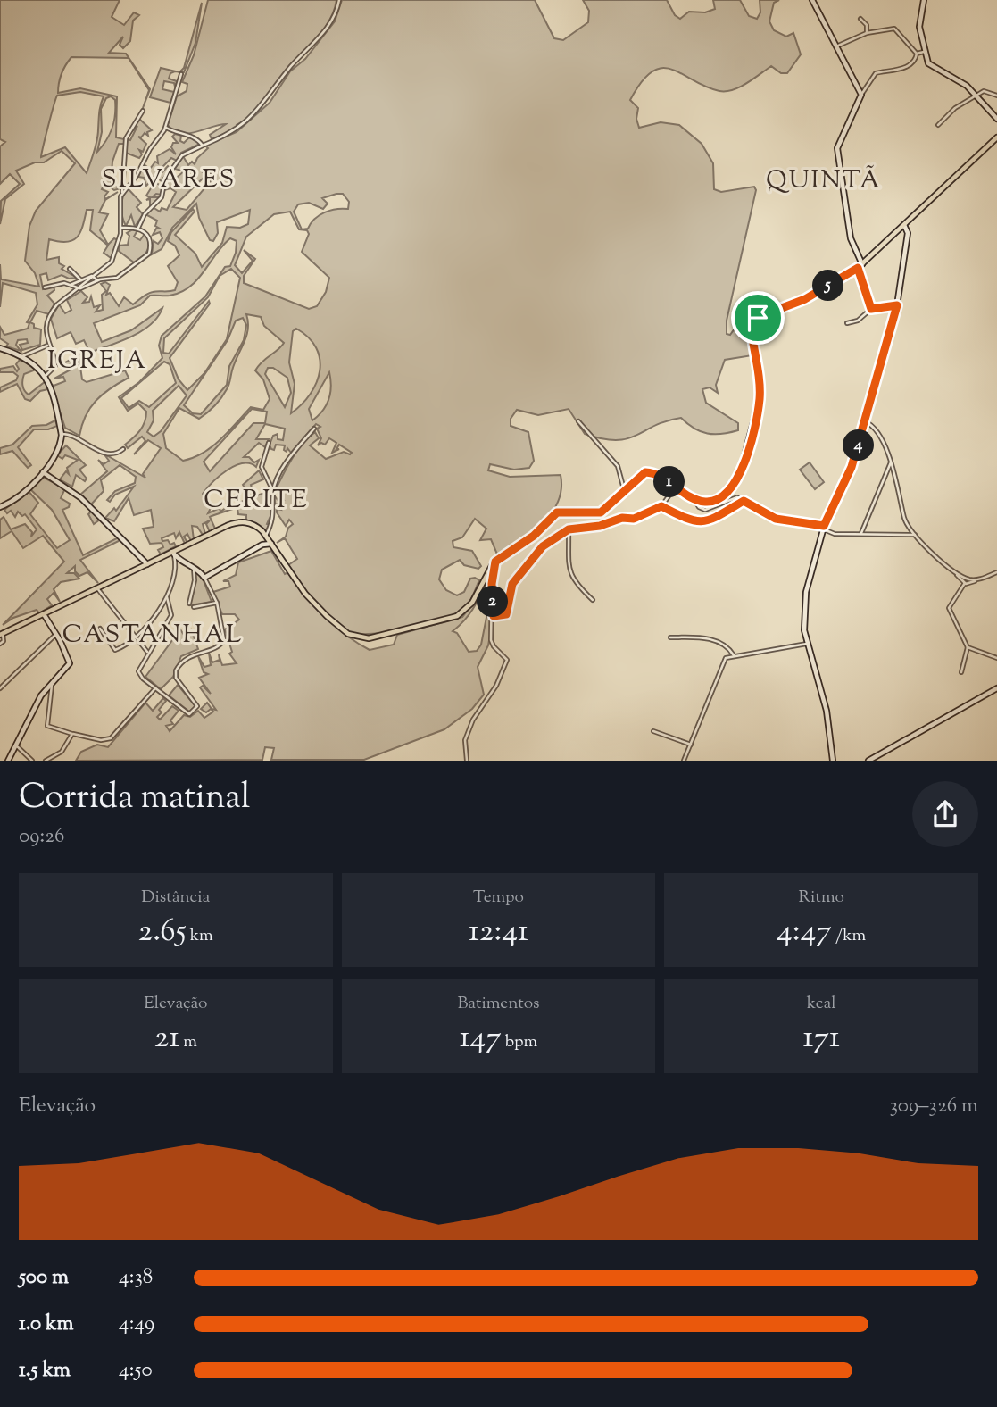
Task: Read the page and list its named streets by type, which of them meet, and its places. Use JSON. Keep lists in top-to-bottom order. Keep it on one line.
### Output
{"districts":["SILVARES","QUINTÃ","IGREJA","CERITE","CASTANHAL"],"page":{"pins":["5","4","1","2"],"heading":["Corrida matinal","09:26"],"stats":[["Distância","2.65 km"],["Tempo","12:41"],["Ritmo","4:47 /km"],["Elevação","21 m"],["Batimentos","147 bpm"],["kcal","171"]],"chart":["Elevação","309–326 m"],"list":[{"name":"500 m","note":"4:38"},{"name":"1.0 km","note":"4:49"},{"name":"1.5 km","note":"4:50"}]}}
